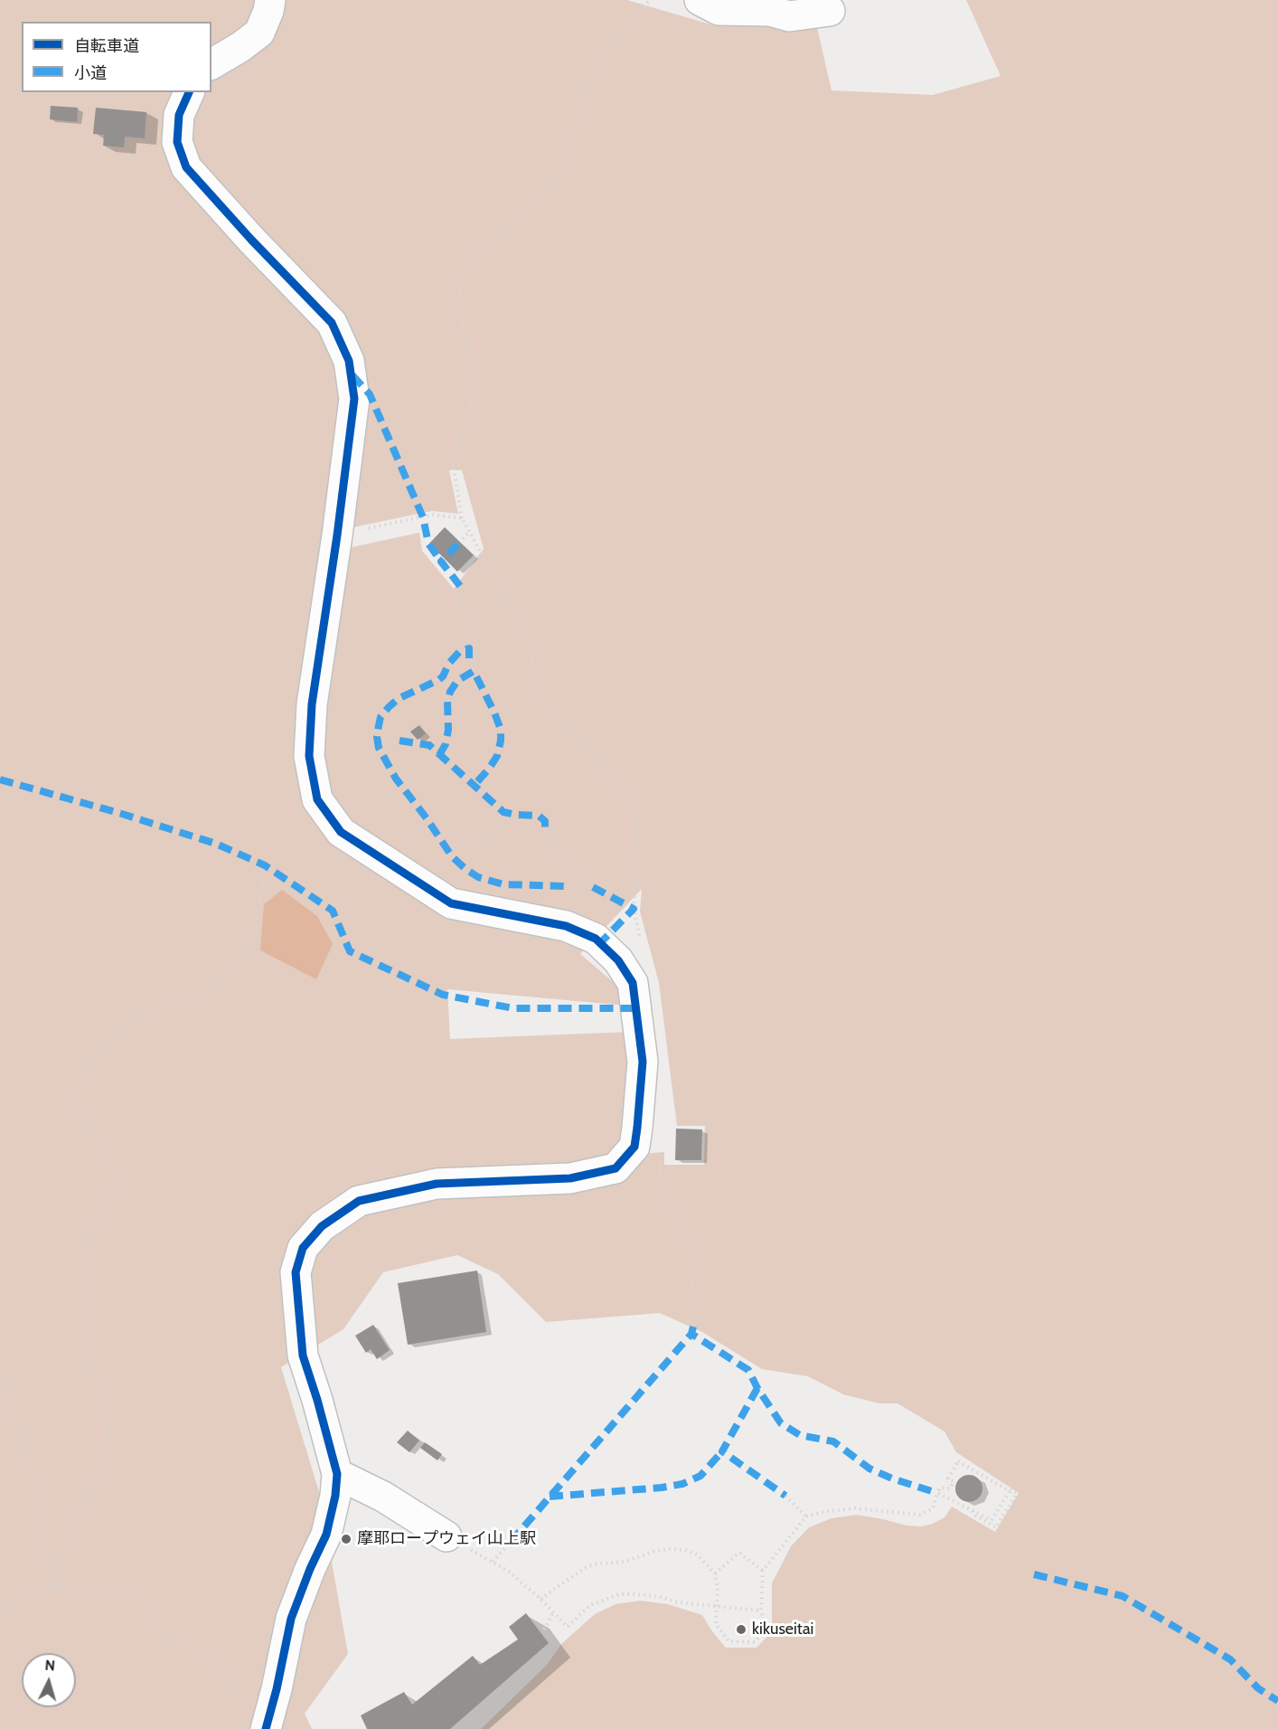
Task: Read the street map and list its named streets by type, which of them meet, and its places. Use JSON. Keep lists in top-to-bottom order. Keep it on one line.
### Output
{"places":["摩耶ロープウェイ山上駅","kikuseitai"],"legend":["自転車道","小道"],"north":"top"}
